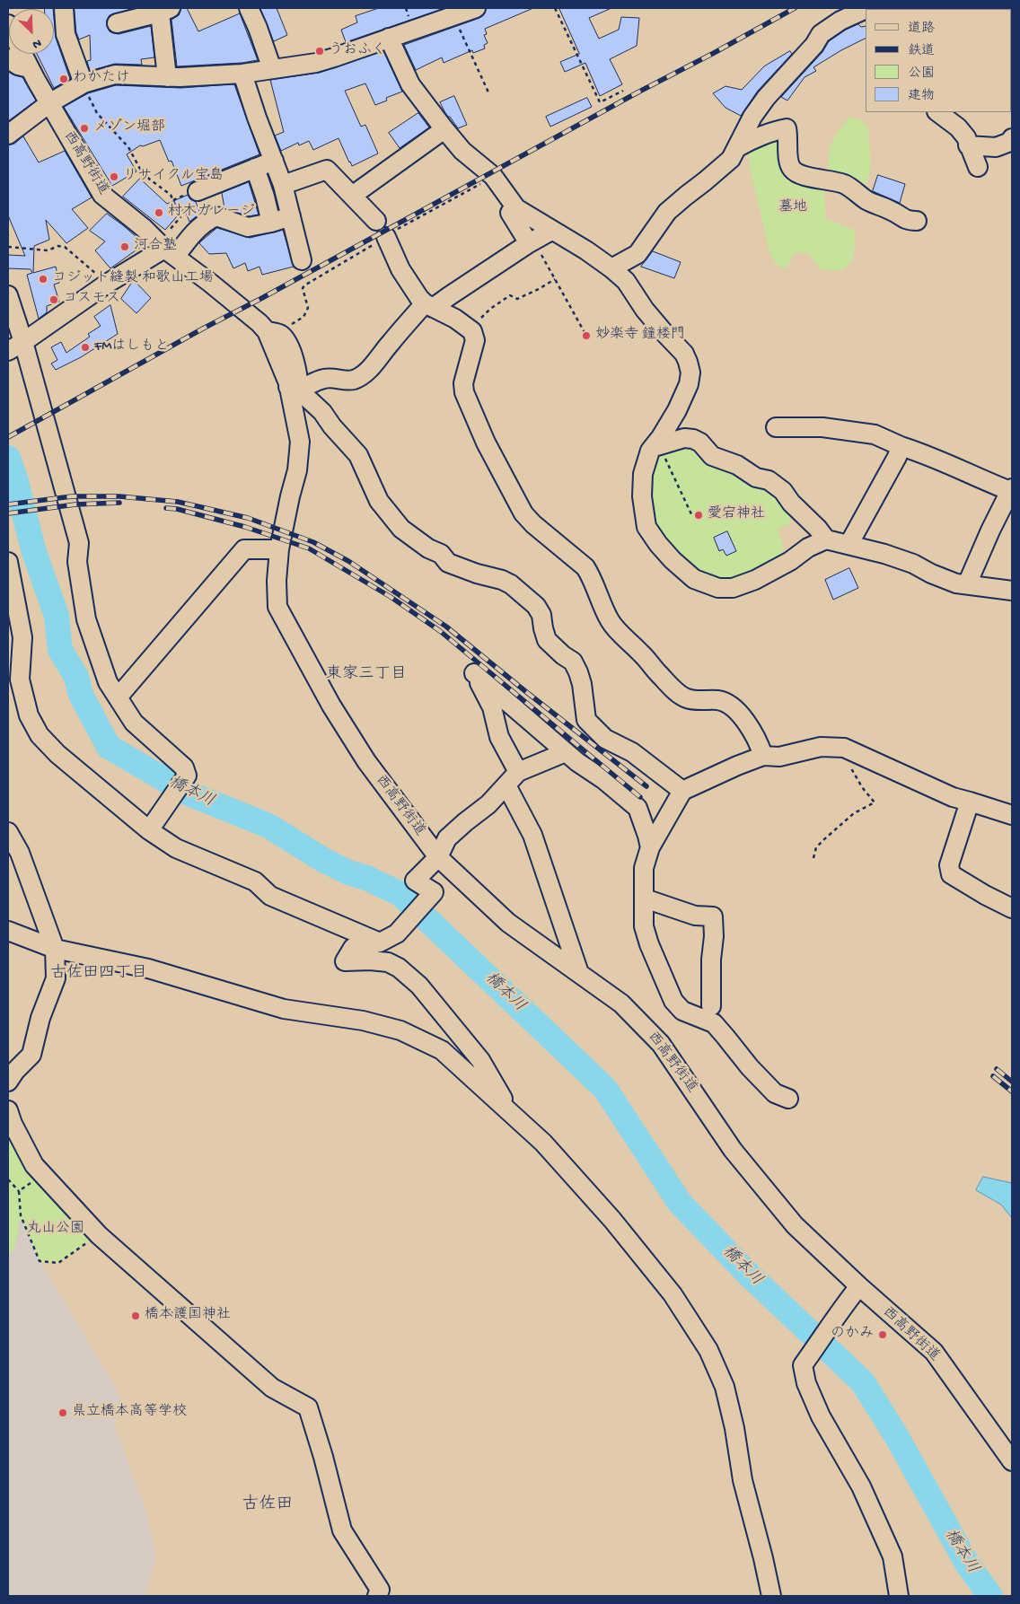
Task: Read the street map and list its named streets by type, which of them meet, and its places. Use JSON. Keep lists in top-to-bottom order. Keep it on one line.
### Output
{"streets":{"street":["西高野街道"]},"districts":["東家三丁目","古佐田四丁目","古佐田"],"water":["橋本川"],"parks":["墓地","丸山公園"],"places":["うおふく","わかたけ","メゾン堀部","リサイクル宝島","村木ガレージ","河合塾","コジット縫製 和歌山工場","コスモス","妙楽寺 鐘楼門","FMはしもと","愛宕神社","橋本護国神社","のかみ","県立橋本高等学校"],"legend":["道路","鉄道","公園","建物"],"north":"bottom right"}
